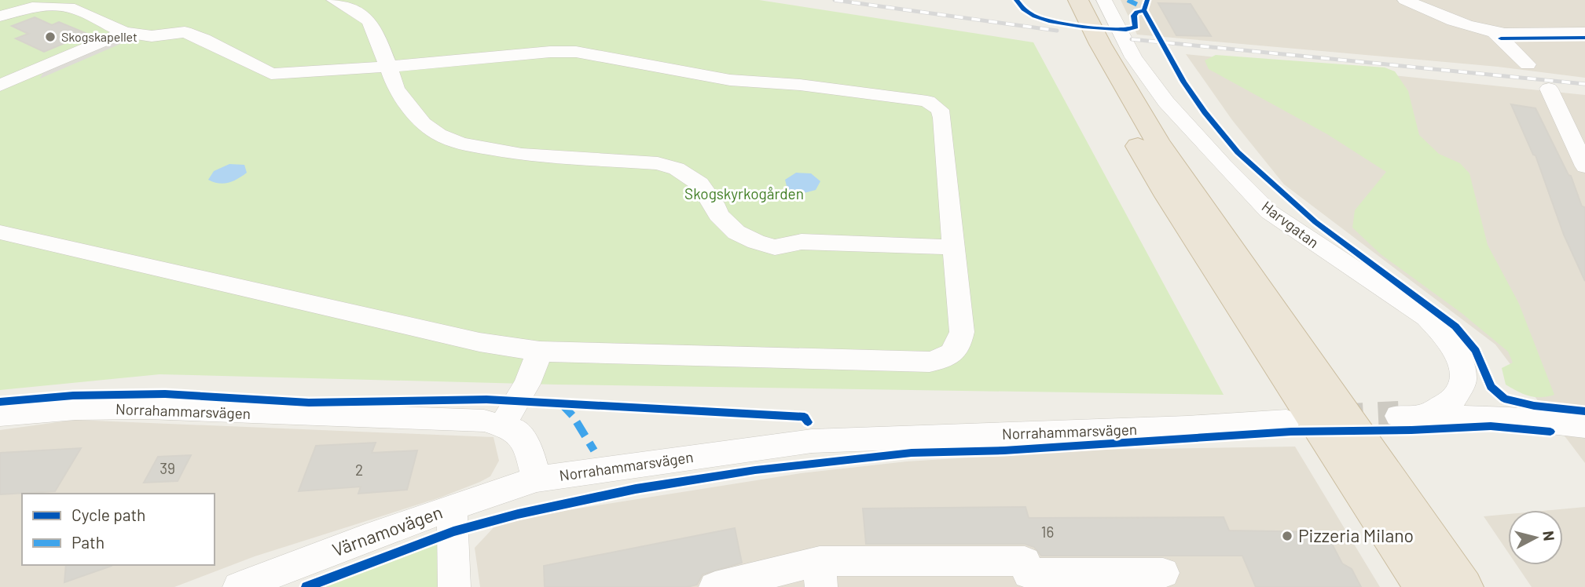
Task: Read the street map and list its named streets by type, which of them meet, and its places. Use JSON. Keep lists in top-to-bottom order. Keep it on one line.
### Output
{"streets":{"street":["Harvgatan","Norrahammarsvägen","Värnamovägen"]},"crossings":[["Norrahammarsvägen","Värnamovägen"]],"parks":["Skogskyrkogården"],"places":["Skogskapellet","Pizzeria Milano"],"house_numbers":["39","2","16"],"legend":["Cycle path","Path"],"north":"right"}
